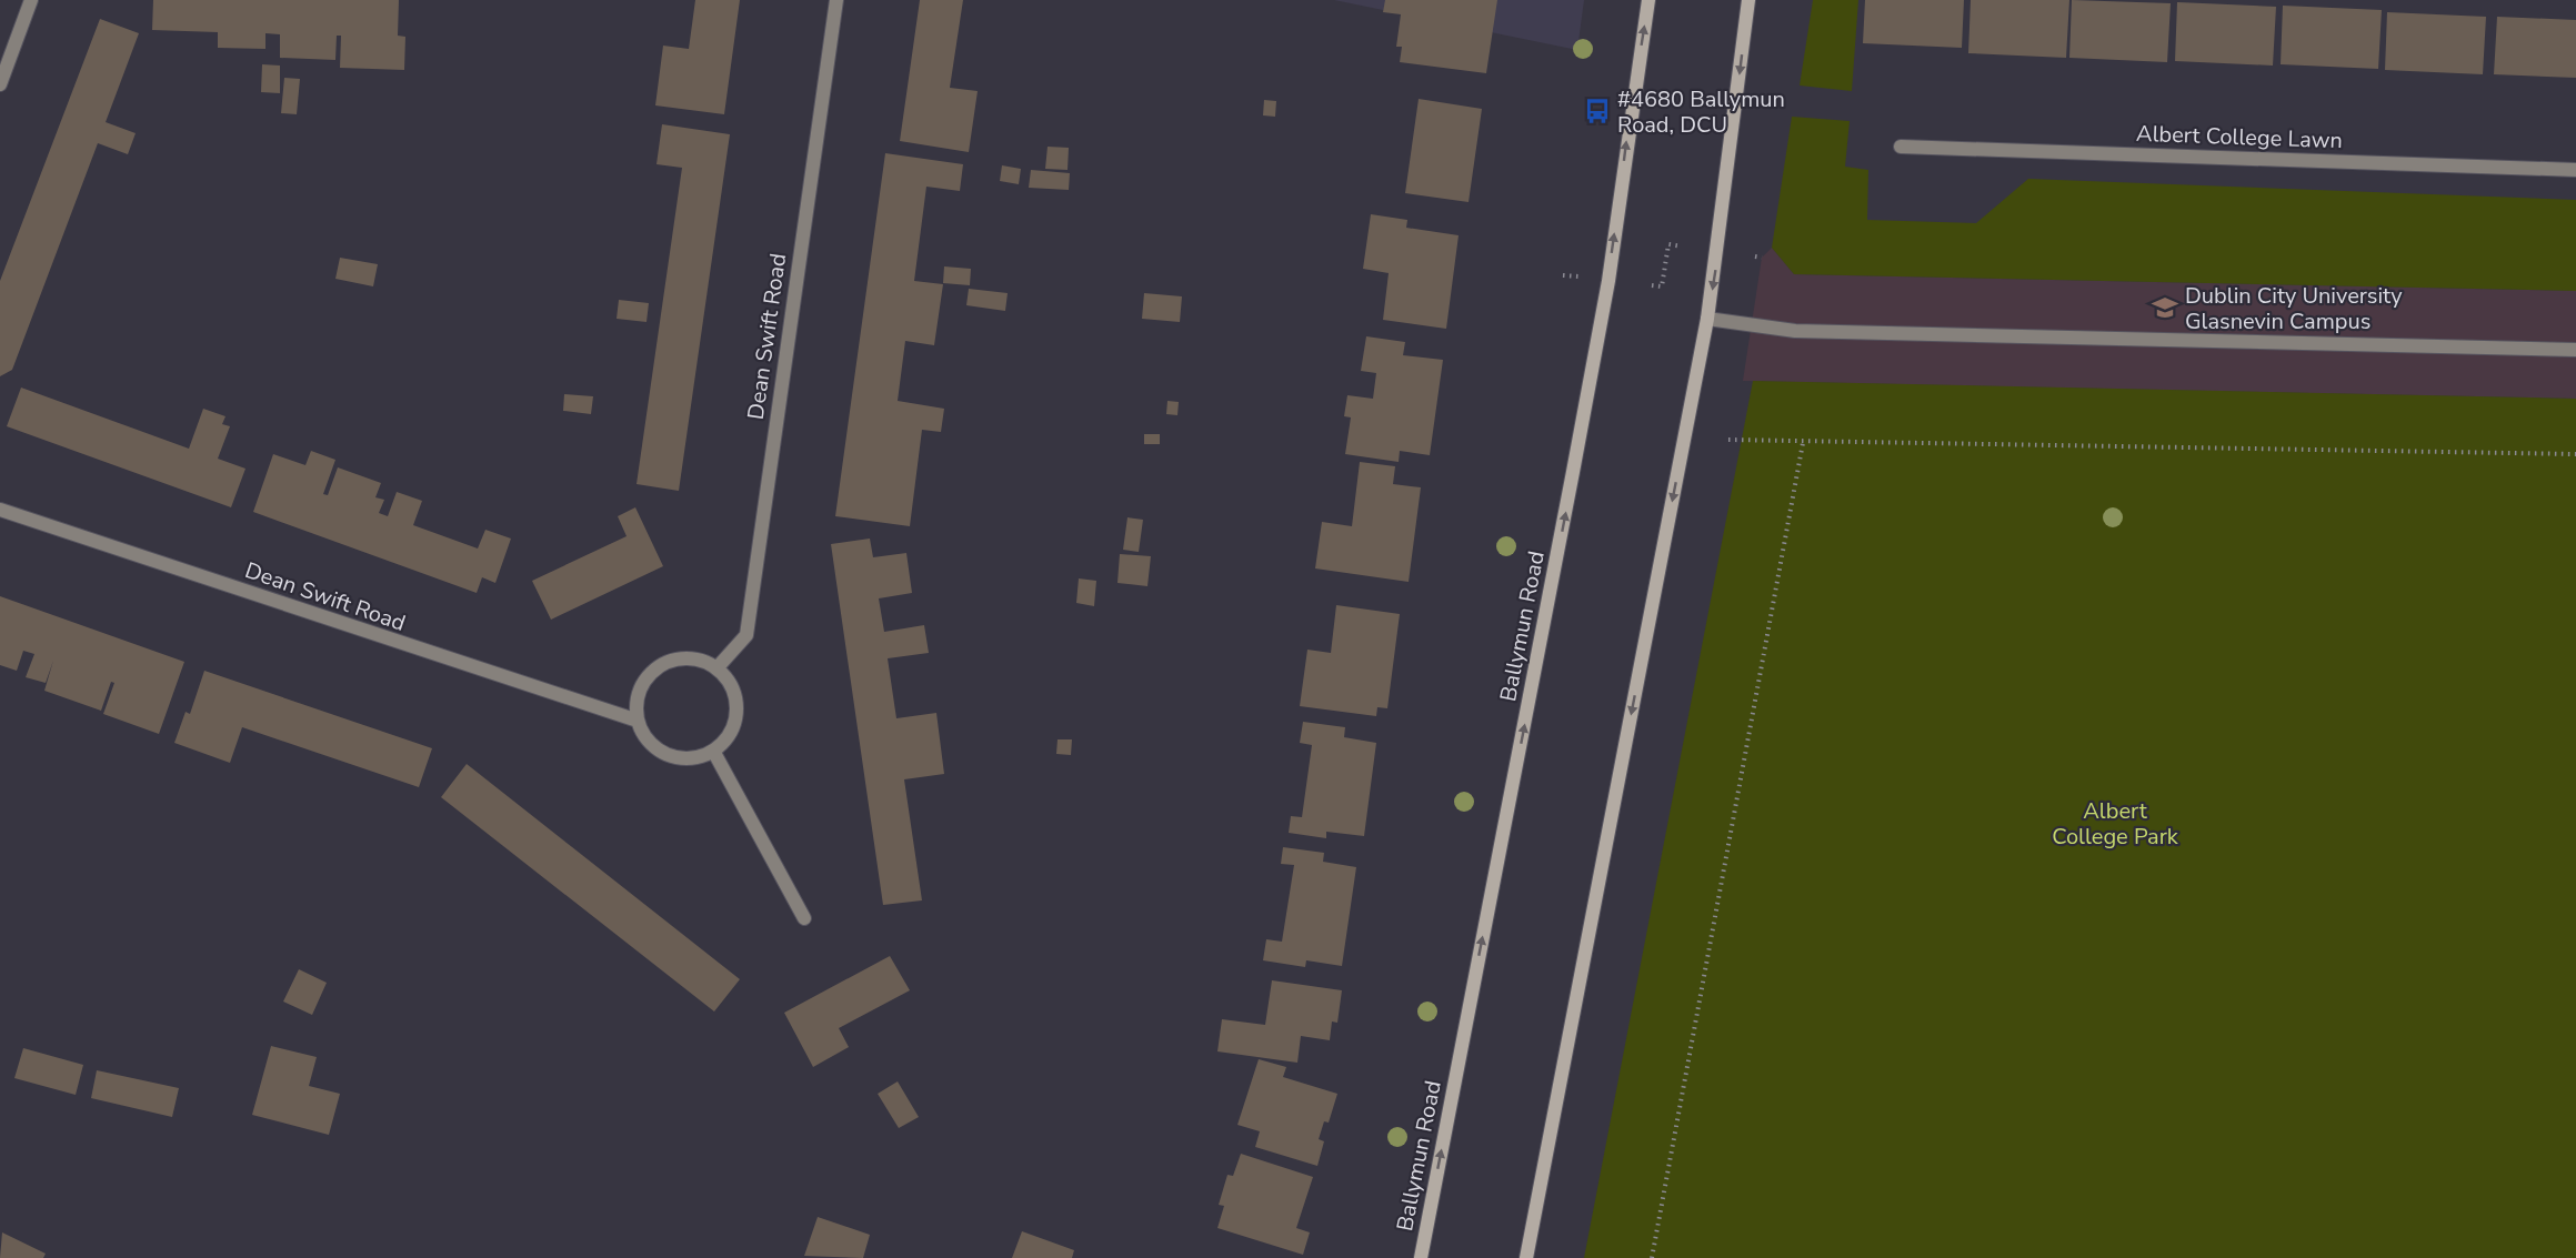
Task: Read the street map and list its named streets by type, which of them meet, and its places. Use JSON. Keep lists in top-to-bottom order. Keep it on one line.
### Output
{"streets":{"main road":["Ballymun Road"],"street":["Albert College Lawn","Dean Swift Road"]},"parks":["Albert College Park"],"places":{"bus stop":["#4680 Ballymun Road, DCU"],"school or university":["Dublin City University Glasnevin Campus"]}}
